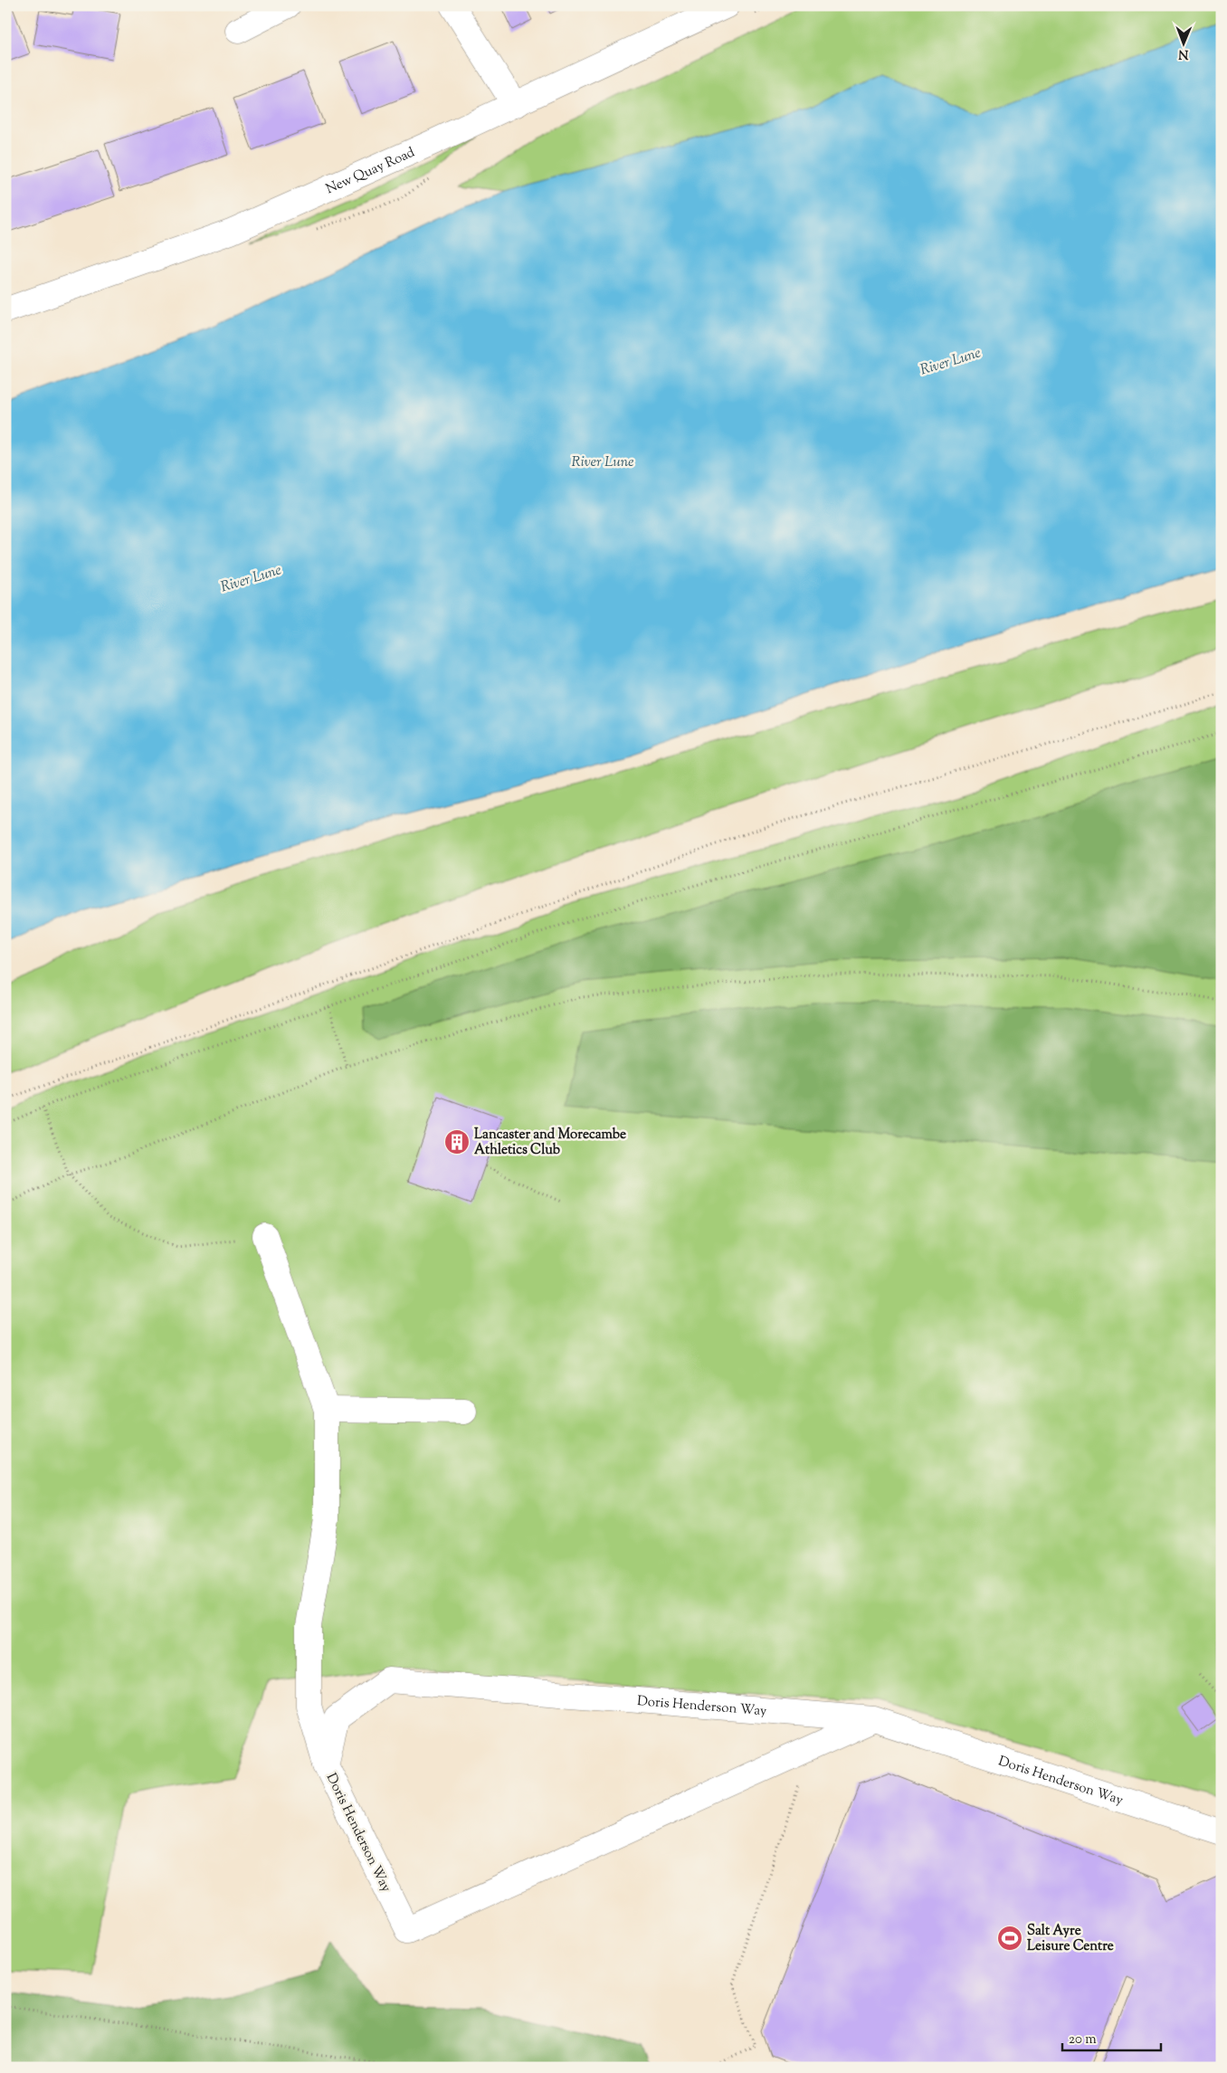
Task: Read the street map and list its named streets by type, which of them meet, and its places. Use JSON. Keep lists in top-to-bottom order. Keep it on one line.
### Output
{"streets":{"street":["New Quay Road","Doris Henderson Way"]},"water":["River Lune"],"places":{"building":["Lancaster and Morecambe Athletics Club"],"sports":["Salt Ayre Leisure Centre"]},"scale_bar":"20 m","north":"bottom"}
